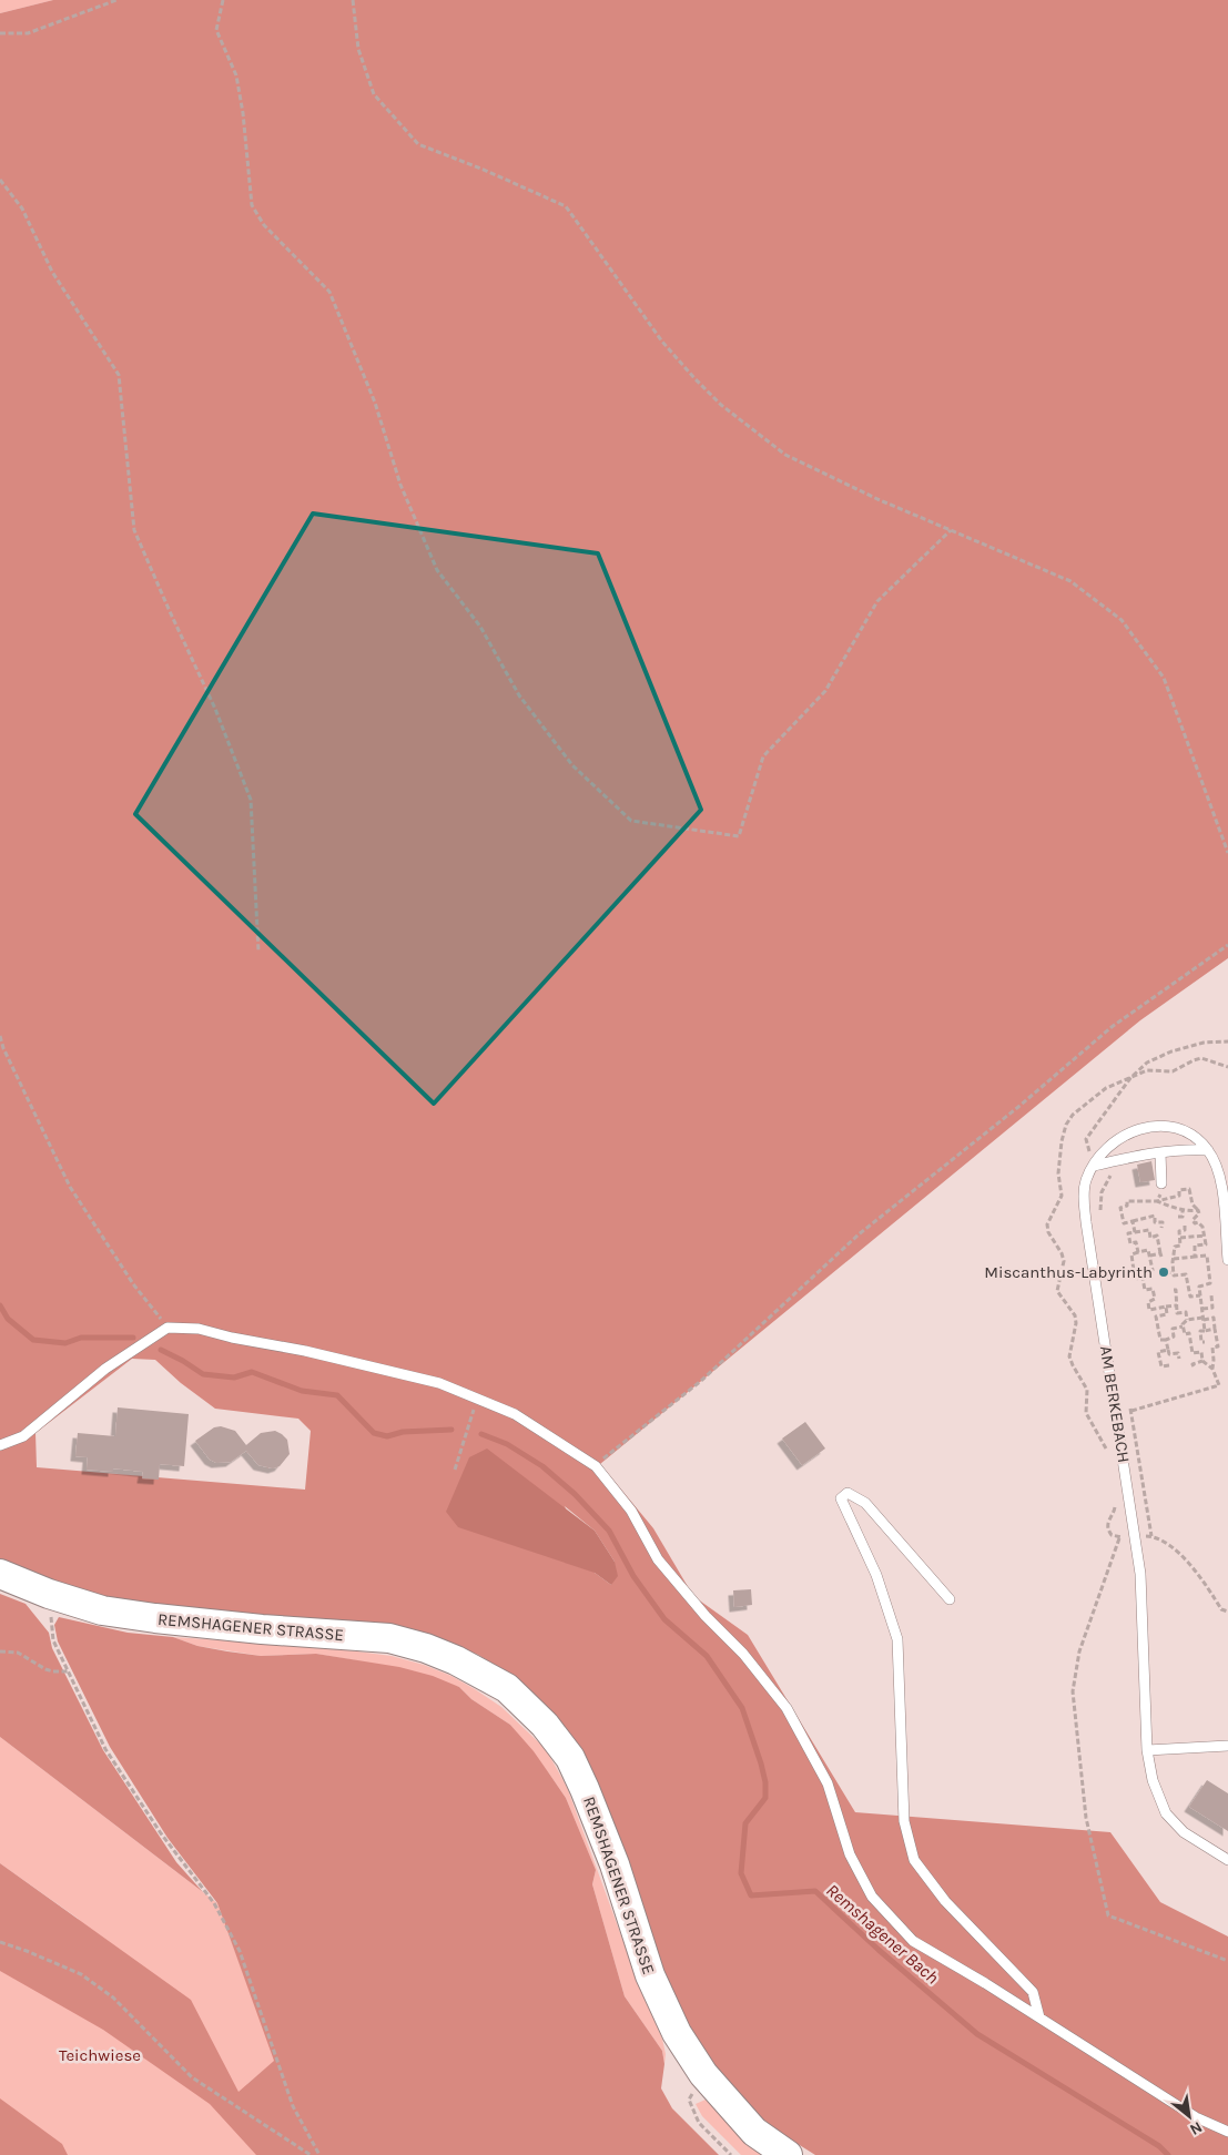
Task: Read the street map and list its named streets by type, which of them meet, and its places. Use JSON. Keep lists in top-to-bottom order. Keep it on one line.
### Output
{"streets":{"main road":["REMSHAGENER STRASSE"],"lane":["AM BERKEBACH"]},"water":["Remshagener Bach"],"parks":["Teichwiese"],"places":["Miscanthus-Labyrinth"],"north":"bottom right"}
